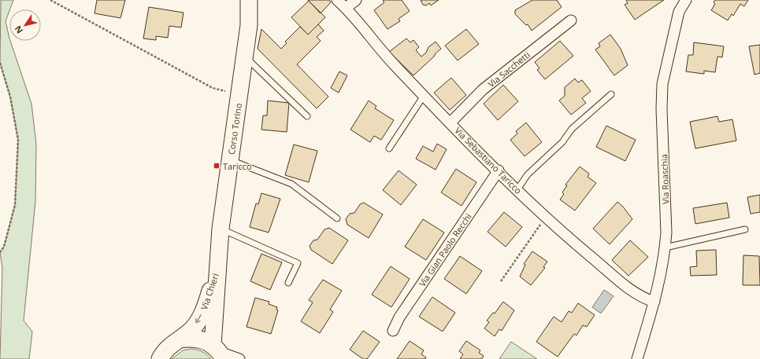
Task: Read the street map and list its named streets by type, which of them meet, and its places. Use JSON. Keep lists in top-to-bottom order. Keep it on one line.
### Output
{"streets":{"main road":["Corso Torino","Via Chieri"],"street":["Via Sacchetti","Via Sebastiano Taricco","Via Roaschia","Via Gian Paolo Recchi"]},"crossings":[["Via Sacchetti","Via Sebastiano Taricco"],["Corso Torino","Via Chieri"],["Via Sebastiano Taricco","Via Roaschia"],["Via Sebastiano Taricco","Via Gian Paolo Recchi"]],"one_way":["Via Chieri"],"places":{"transit":["Taricco"]},"north":"bottom left"}
